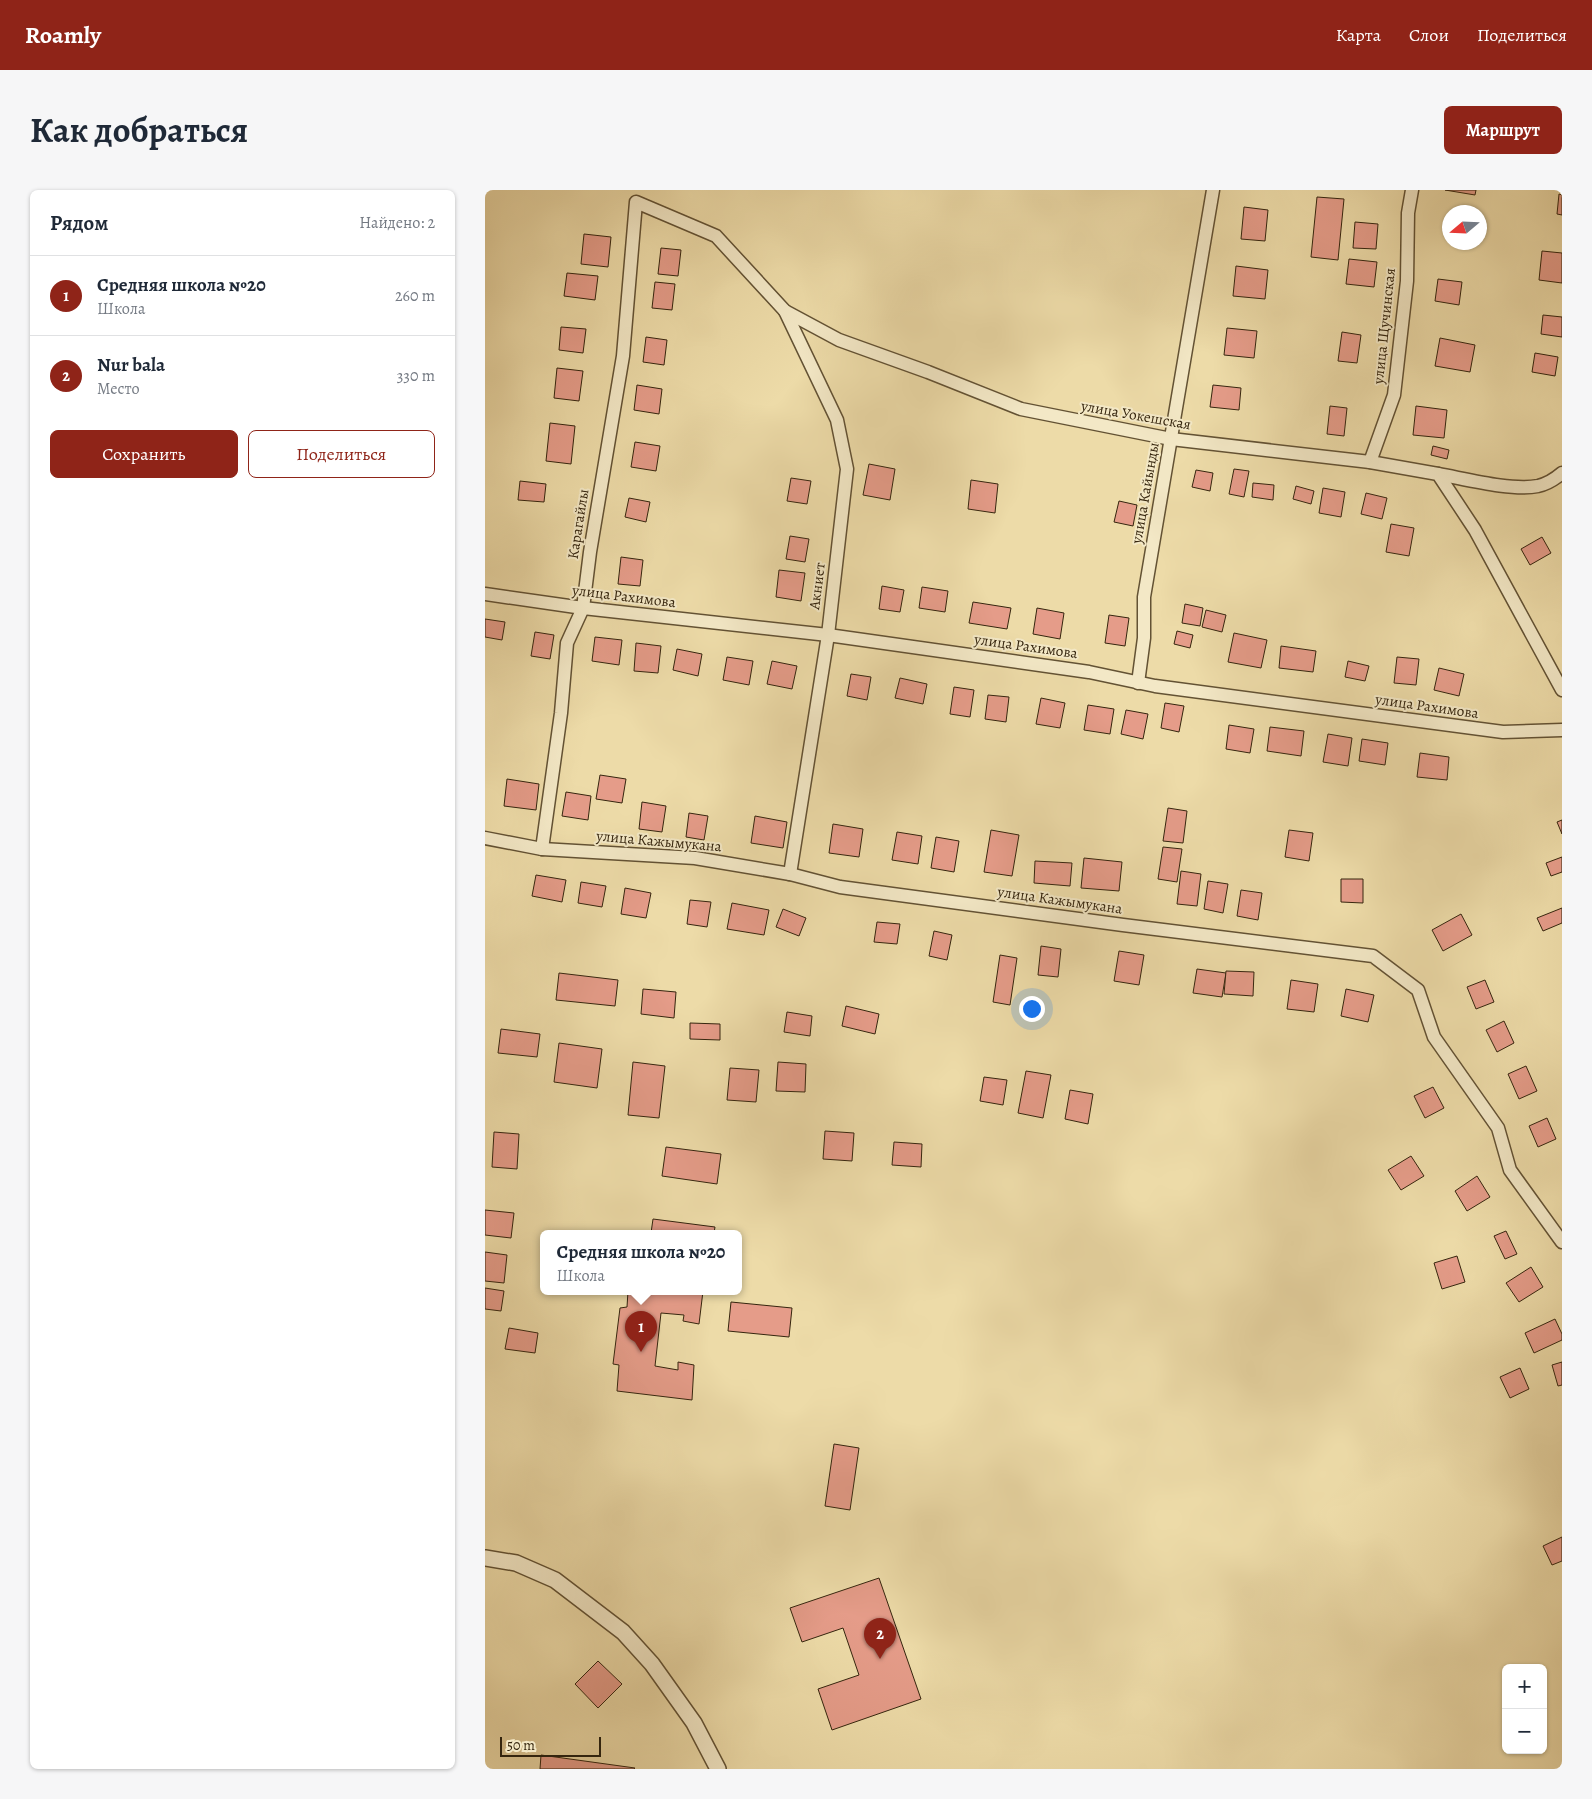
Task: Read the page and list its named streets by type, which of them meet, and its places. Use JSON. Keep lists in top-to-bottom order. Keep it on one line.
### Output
{"streets":{"street":["улица Щучинская","улица Уокешская","улица Кайынды","Карагайлы","Акниет","улица Рахимова","улица Кажымукана"]},"crossings":[["улица Щучинская","улица Уокешская"],["улица Уокешская","улица Кайынды"],["улица Уокешская","Карагайлы"],["улица Уокешская","Акниет"],["улица Кайынды","улица Рахимова"],["Карагайлы","улица Рахимова"],["Карагайлы","улица Кажымукана"],["Акниет","улица Рахимова"],["Акниет","улица Кажымукана"]],"scale_bar":"50 m","north":"left","page":{"header":"Roamly","nav":["Карта","Слои","Поделиться"],"title":"Как добраться","buttons":["Маршрут",["Сохранить","Поделиться"]],"heading":["Рядом","Найдено: 2"],"list":[{"mark":"1","name":"Средняя школа №20","note":"Школа","value":"260 m"},{"mark":"2","name":"Nur bala","note":"Место","value":"330 m"}],"popup":["Средняя школа №20","Школа"],"pins":["1","2"],"map_buttons":["+","−"],"scale":"50 m"}}
